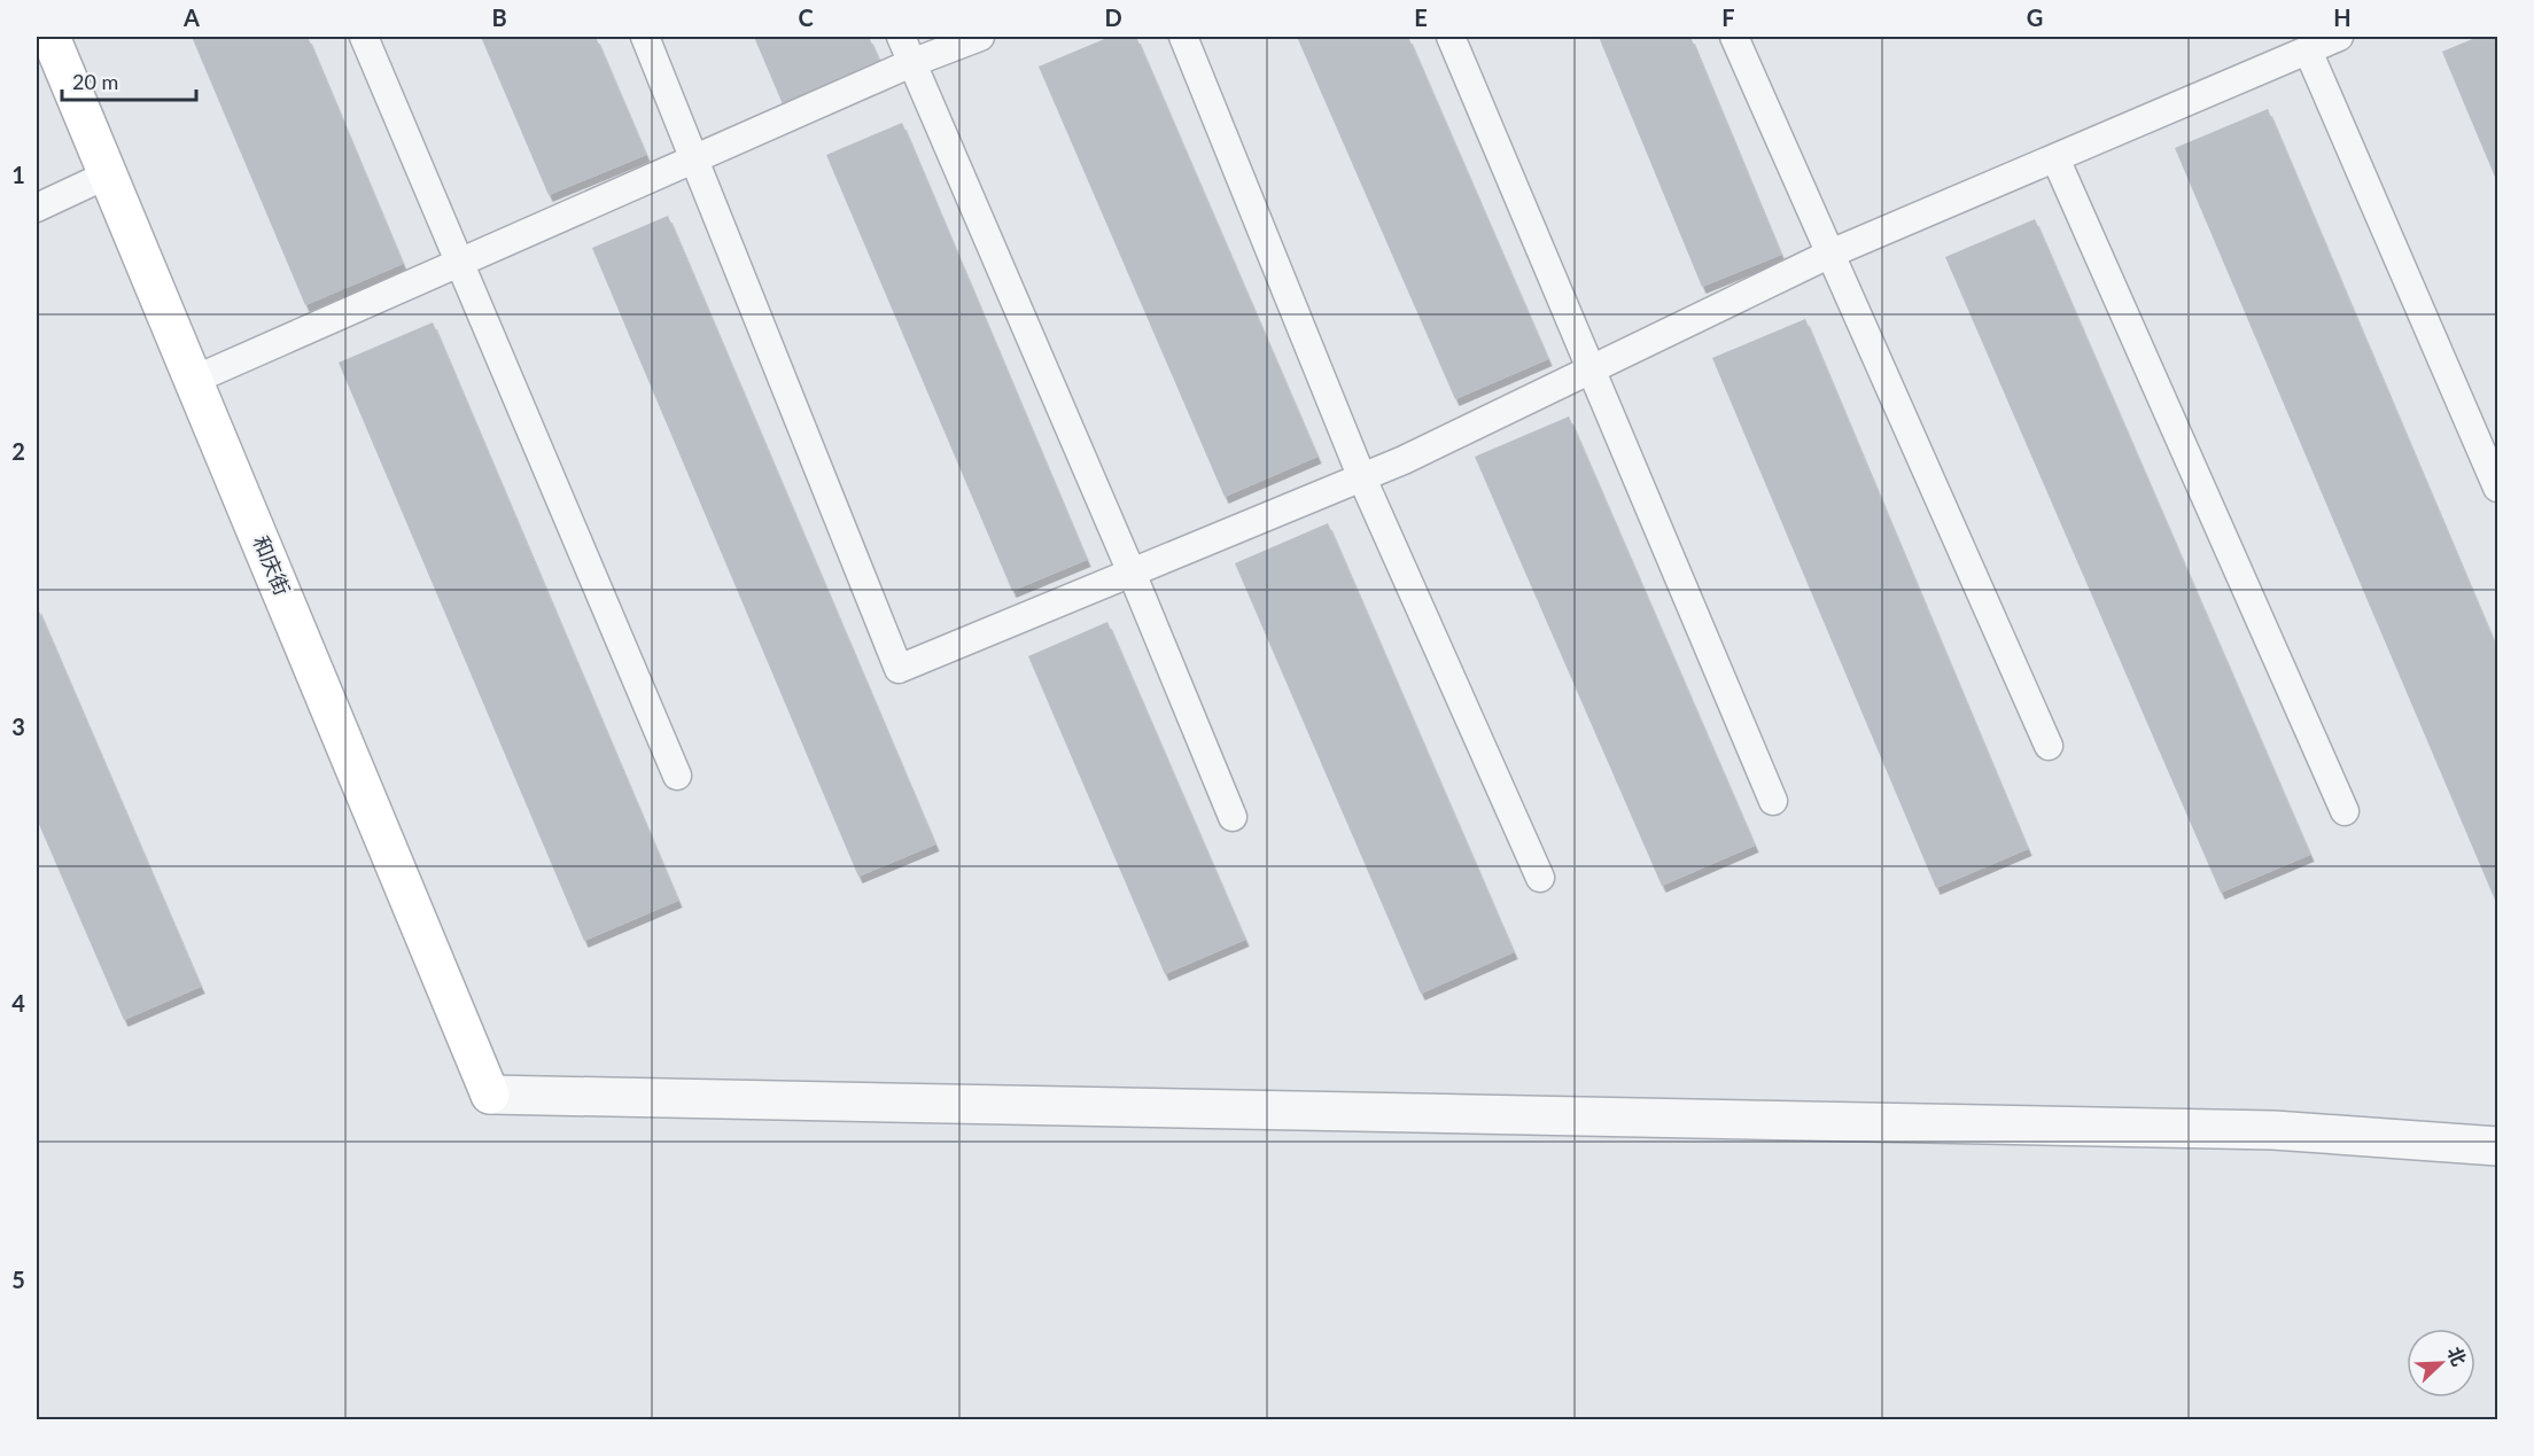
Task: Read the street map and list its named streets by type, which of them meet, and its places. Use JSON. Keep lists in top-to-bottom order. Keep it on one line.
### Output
{"streets":{"street":["和庆街"]},"scale_bar":"20 m","north":"top right","grid":{"columns":["A","B","C","D","E","F","G","H"],"rows":["1","2","3","4","5"]}}
